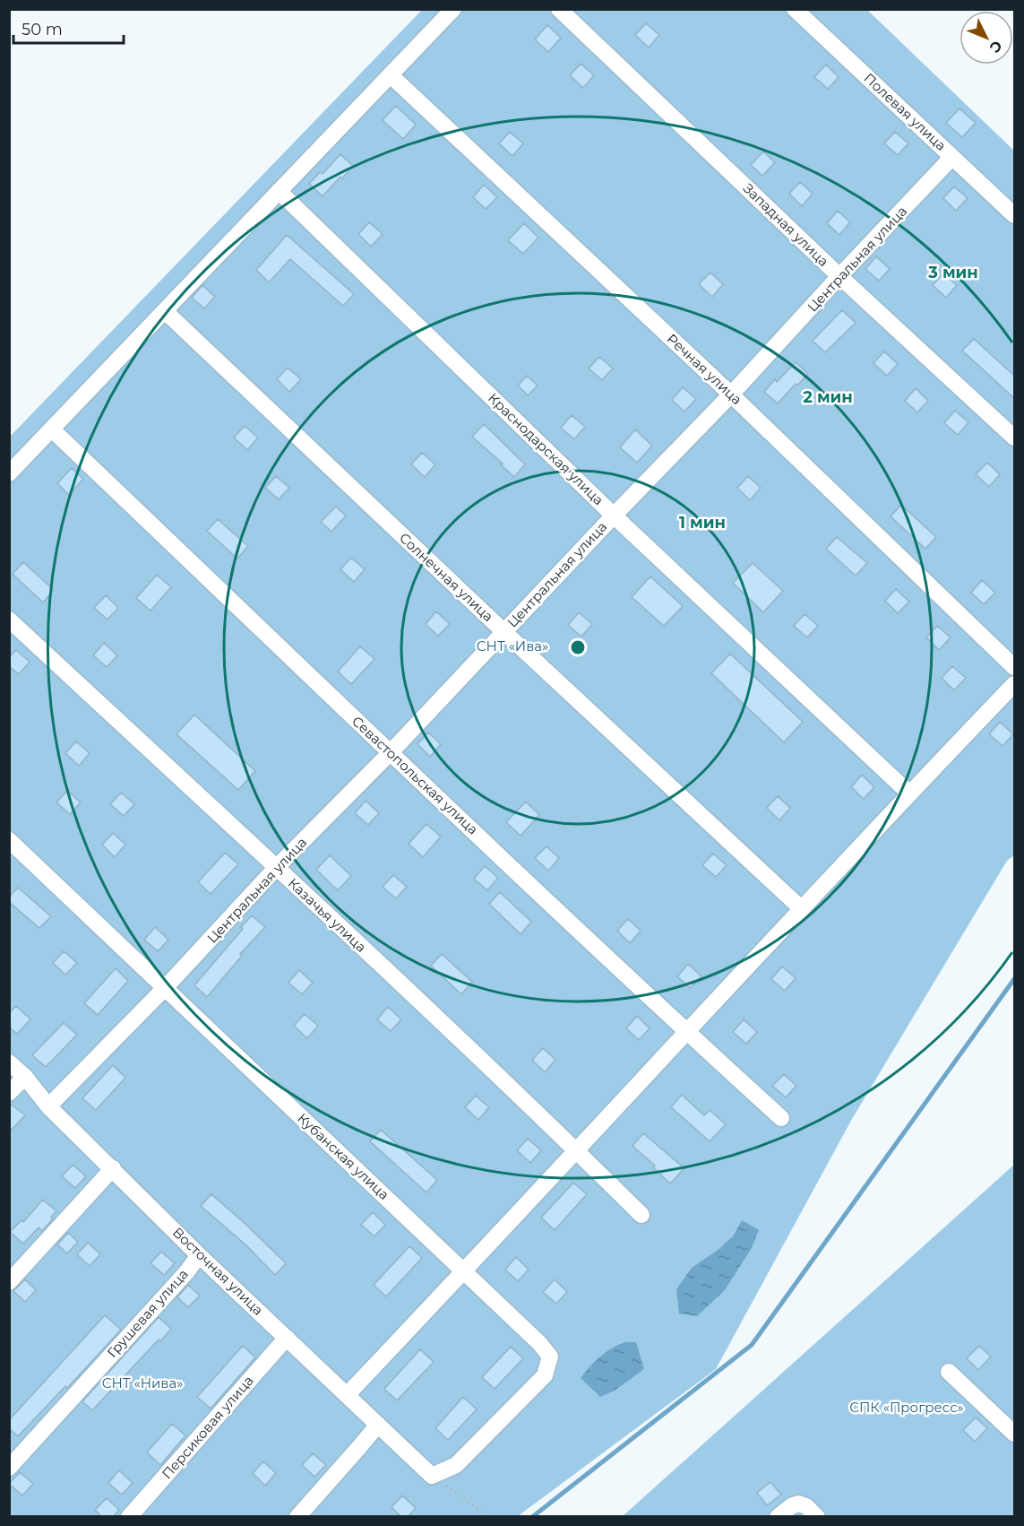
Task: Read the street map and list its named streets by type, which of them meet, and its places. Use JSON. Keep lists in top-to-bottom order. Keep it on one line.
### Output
{"streets":{"street":["Полевая улица","Западная улица","Центральная улица","Речная улица","Краснодарская улица","Солнечная улица","Севастопольская улица","Казачья улица","Кубанская улица","Восточная улица","Грушевая улица","Персиковая улица"]},"crossings":[["Полевая улица","Центральная улица"],["Западная улица","Центральная улица"],["Центральная улица","Речная улица"],["Центральная улица","Краснодарская улица"],["Центральная улица","Солнечная улица"],["Центральная улица","Севастопольская улица"],["Центральная улица","Казачья улица"],["Центральная улица","Кубанская улица"],["Центральная улица","Восточная улица"],["Кубанская улица","Восточная улица"],["Восточная улица","Грушевая улица"],["Восточная улица","Персиковая улица"]],"parks":["СНТ «Ива»","СНТ «Нива»","СПК «Прогресс»"],"scale_bar":"50 m","north":"bottom right","rings":["3 мин","2 мин","1 мин"]}
